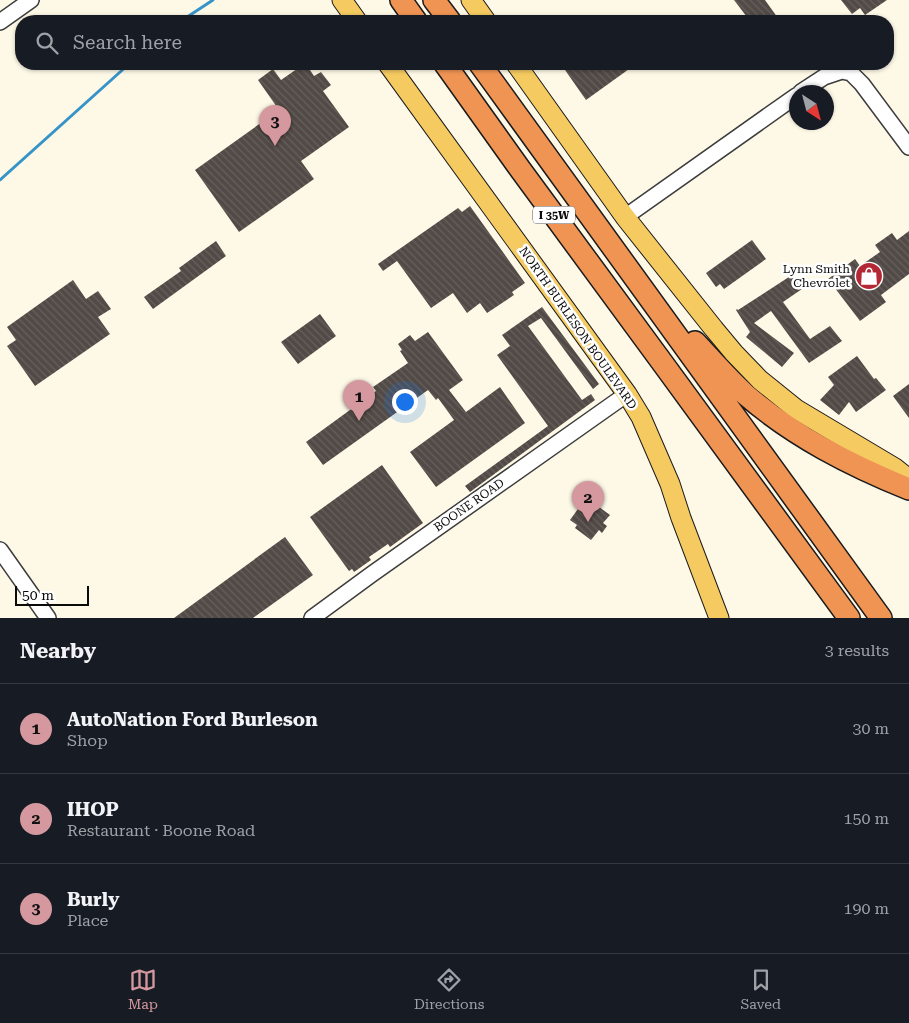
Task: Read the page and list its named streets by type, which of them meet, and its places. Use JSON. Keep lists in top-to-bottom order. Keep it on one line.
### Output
{"streets":{"highway":["I 35W"],"main road":["NORTH BURLESON BOULEVARD"],"street":["BOONE ROAD"]},"crossings":[["NORTH BURLESON BOULEVARD","BOONE ROAD"]],"places":{"shop":["Lynn Smith Chevrolet"]},"scale_bar":"50 m","north":"bottom right","page":{"search":"Search here","pins":["3","1","2"],"scale":"50 m","heading":["Nearby","3 results"],"list":[{"mark":"1","name":"AutoNation Ford Burleson","note":"Shop","value":"30 m"},{"mark":"2","name":"IHOP","note":"Restaurant · Boone Road","value":"150 m"},{"mark":"3","name":"Burly","note":"Place","value":"190 m"}],"nav":["Map","Directions","Saved"]}}
